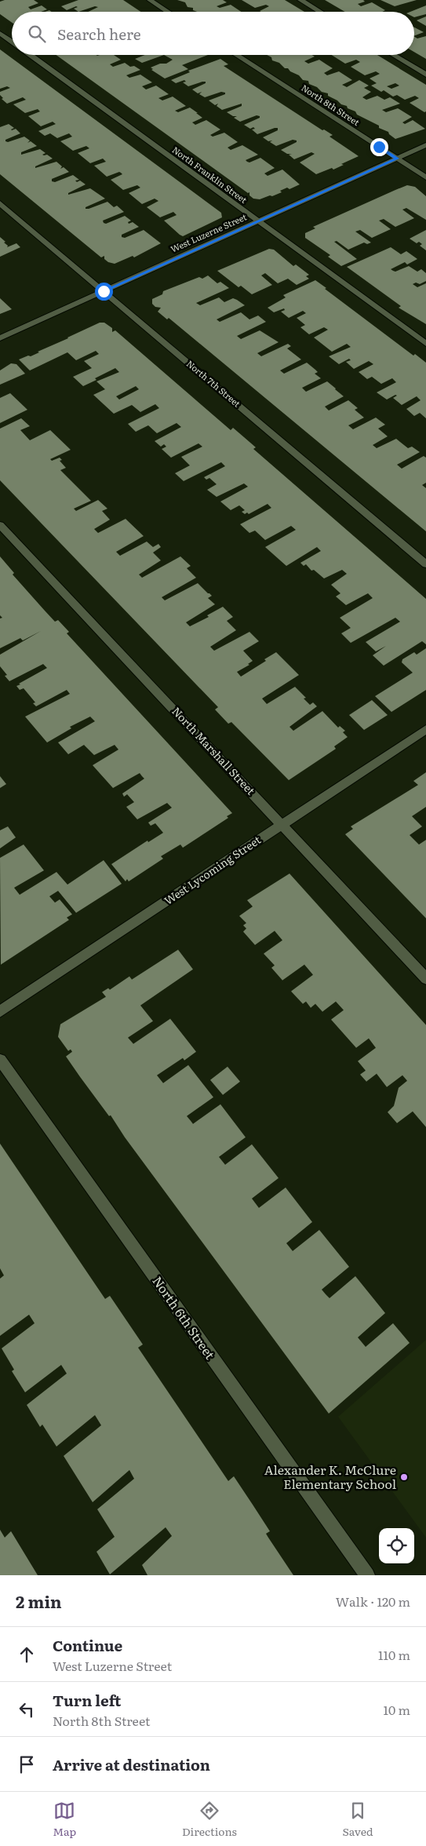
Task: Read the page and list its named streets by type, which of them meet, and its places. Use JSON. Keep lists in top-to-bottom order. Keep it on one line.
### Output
{"streets":{"street":["North 8th Street","North Franklin Street","West Luzerne Street","North 7th Street","North Marshall Street","West Lycoming Street","North 6th Street"]},"crossings":[["North 8th Street","West Luzerne Street"],["North Franklin Street","West Luzerne Street"],["West Luzerne Street","North 7th Street"],["North Marshall Street","West Lycoming Street"]],"places":["Alexander K. McClure Elementary School"],"page":{"search":"Search here","heading":["2 min","Walk · 120 m"],"list":[["Continue","West Luzerne Street","110 m"],["Turn left","North 8th Street","10 m"],"Arrive at destination"],"nav":["Map","Directions","Saved"]}}
